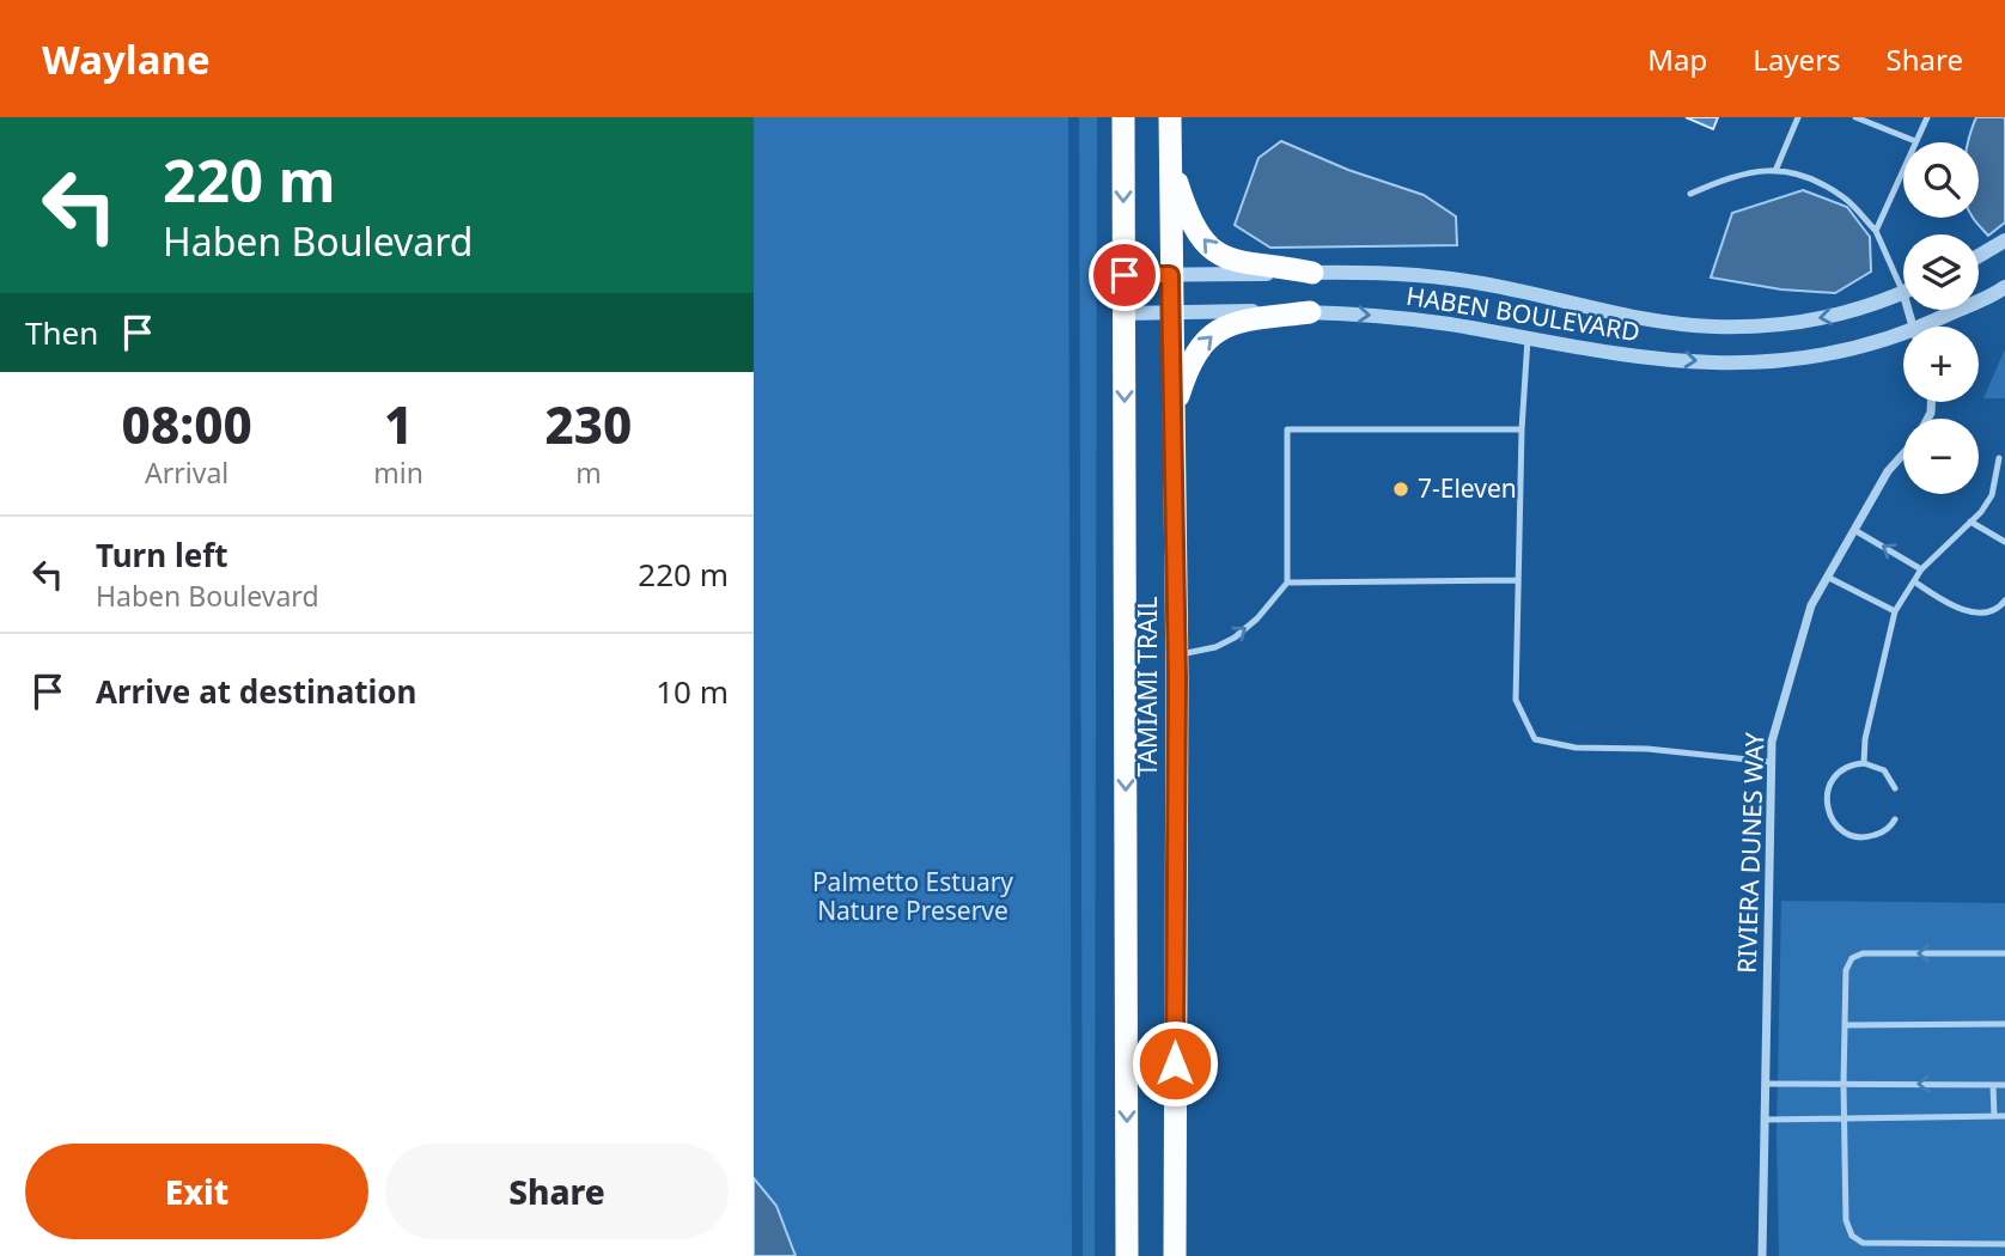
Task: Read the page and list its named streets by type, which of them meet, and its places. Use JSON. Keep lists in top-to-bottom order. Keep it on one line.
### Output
{"streets":{"highway":["TAMIAMI TRAIL"],"street":["HABEN BOULEVARD","RIVIERA DUNES WAY"]},"crossings":[["HABEN BOULEVARD","TAMIAMI TRAIL"]],"parks":["Palmetto Estuary Nature Preserve"],"places":["7-Eleven"],"page":{"header":"Waylane","nav":["Map","Layers","Share"],"turn":["220 m","Haben Boulevard"],"map_buttons":["+","−"],"then":"Then","eta":["08:00","Arrival","1","min","230","m"],"list":[{"name":"Turn left","note":"Haben Boulevard","value":"220 m"},{"name":"Arrive at destination","value":"10 m"}],"buttons":["Exit","Share"]}}
